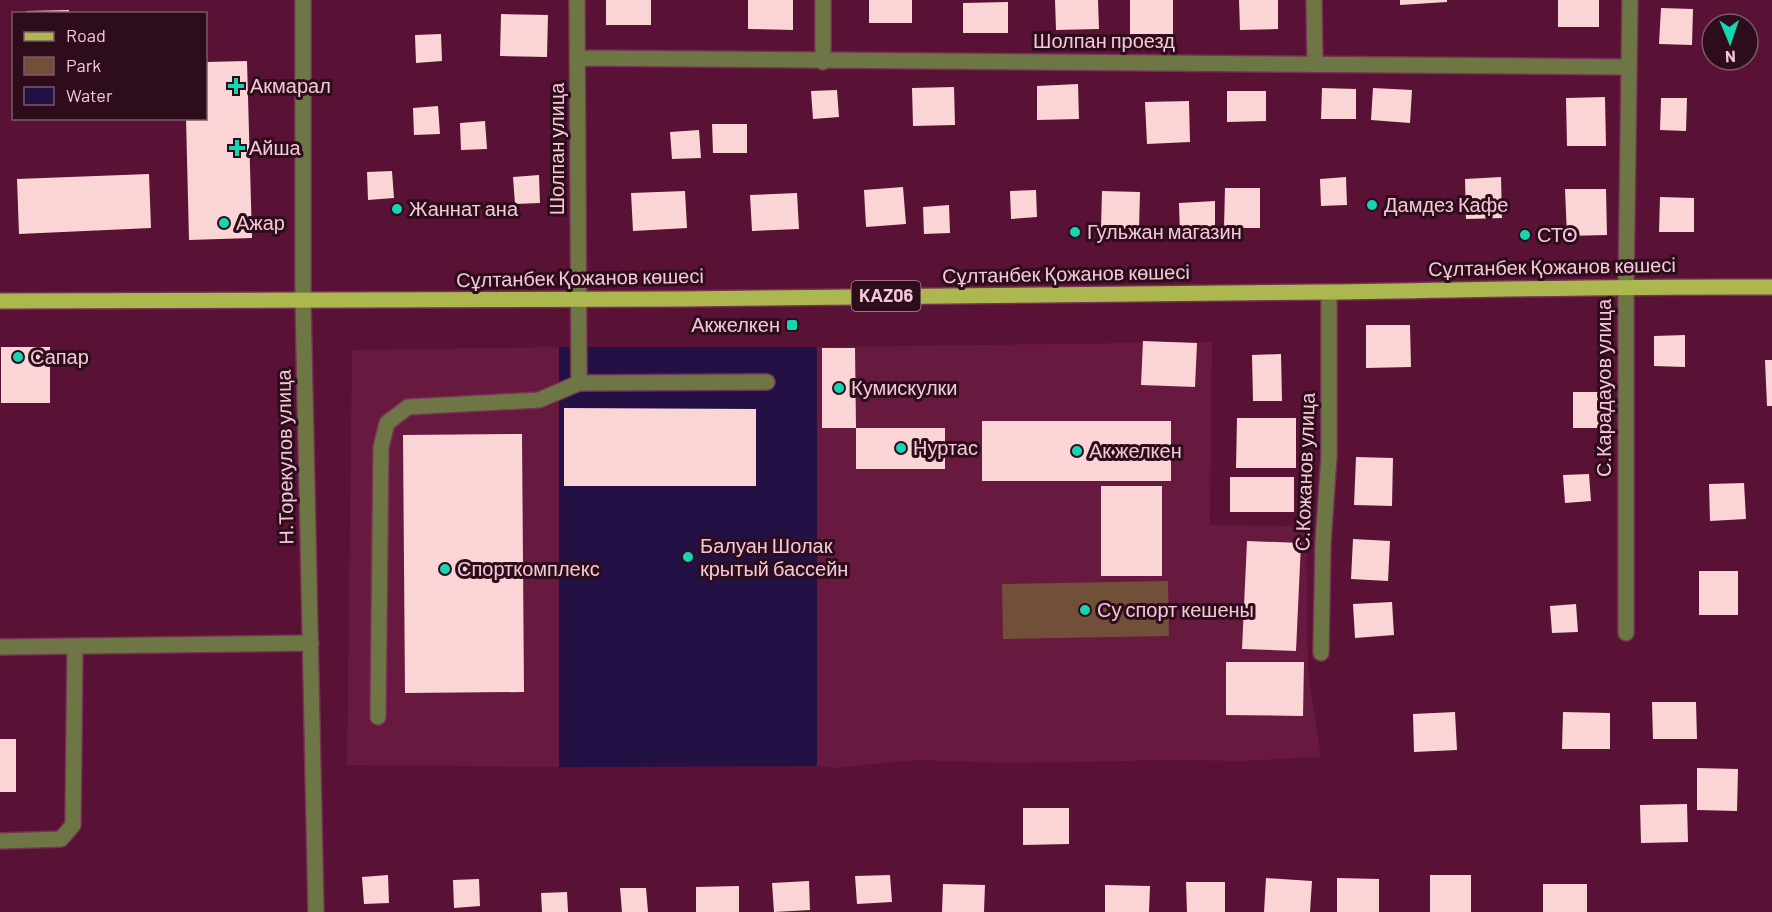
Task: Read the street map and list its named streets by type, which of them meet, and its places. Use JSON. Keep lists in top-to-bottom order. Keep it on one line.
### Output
{"streets":{"main road":["Сұлтанбек Қожанов көшесі","KАZ06"],"street":["Шолпан проезд","Шолпан улица","С.Карадауов улица","Н.Торекулов улица","С.Кожанов улица"]},"crossings":[["Шолпан проезд","Шолпан улица"],["Шолпан проезд","С.Карадауов улица"],["Шолпан улица","Сұлтанбек Қожанов көшесі"],["Сұлтанбек Қожанов көшесі","С.Карадауов улица"],["Сұлтанбек Қожанов көшесі","Н.Торекулов улица"],["Сұлтанбек Қожанов көшесі","С.Кожанов улица"]],"places":{"health":["Акмарал","Айша"],"other":["Дамдез Кафе","Жаннат ана","Ажар","Гульжан магазин","СТО","Сапар","Кумискулки","Нуртас","Ак желкен","Балуан Шолак крытый бассейн","Спорткомплекс","Су спорт кешены"],"transit":["Акжелкен"]},"legend":["Road","Park","Water"],"north":"bottom"}
